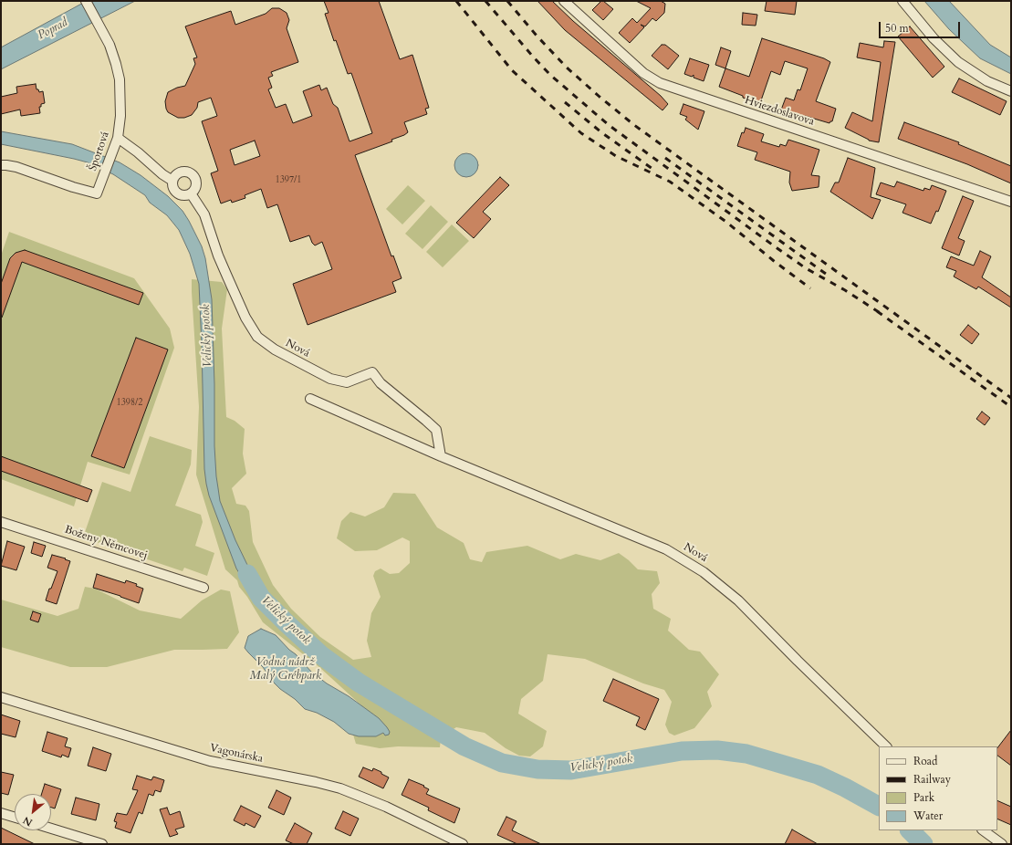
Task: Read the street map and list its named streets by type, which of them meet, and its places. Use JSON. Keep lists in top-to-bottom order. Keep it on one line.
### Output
{"streets":{"street":["Hviezdoslavova","Športová","Nová","Boženy Němcovej","Vagonárska"]},"water":["Poprad","Velický potok","Vodná nádrž Malý Grébpark"],"house_numbers":["1397/1","1398/2"],"legend":["Road","Railway","Park","Water"],"scale_bar":"50 m","north":"bottom left"}
